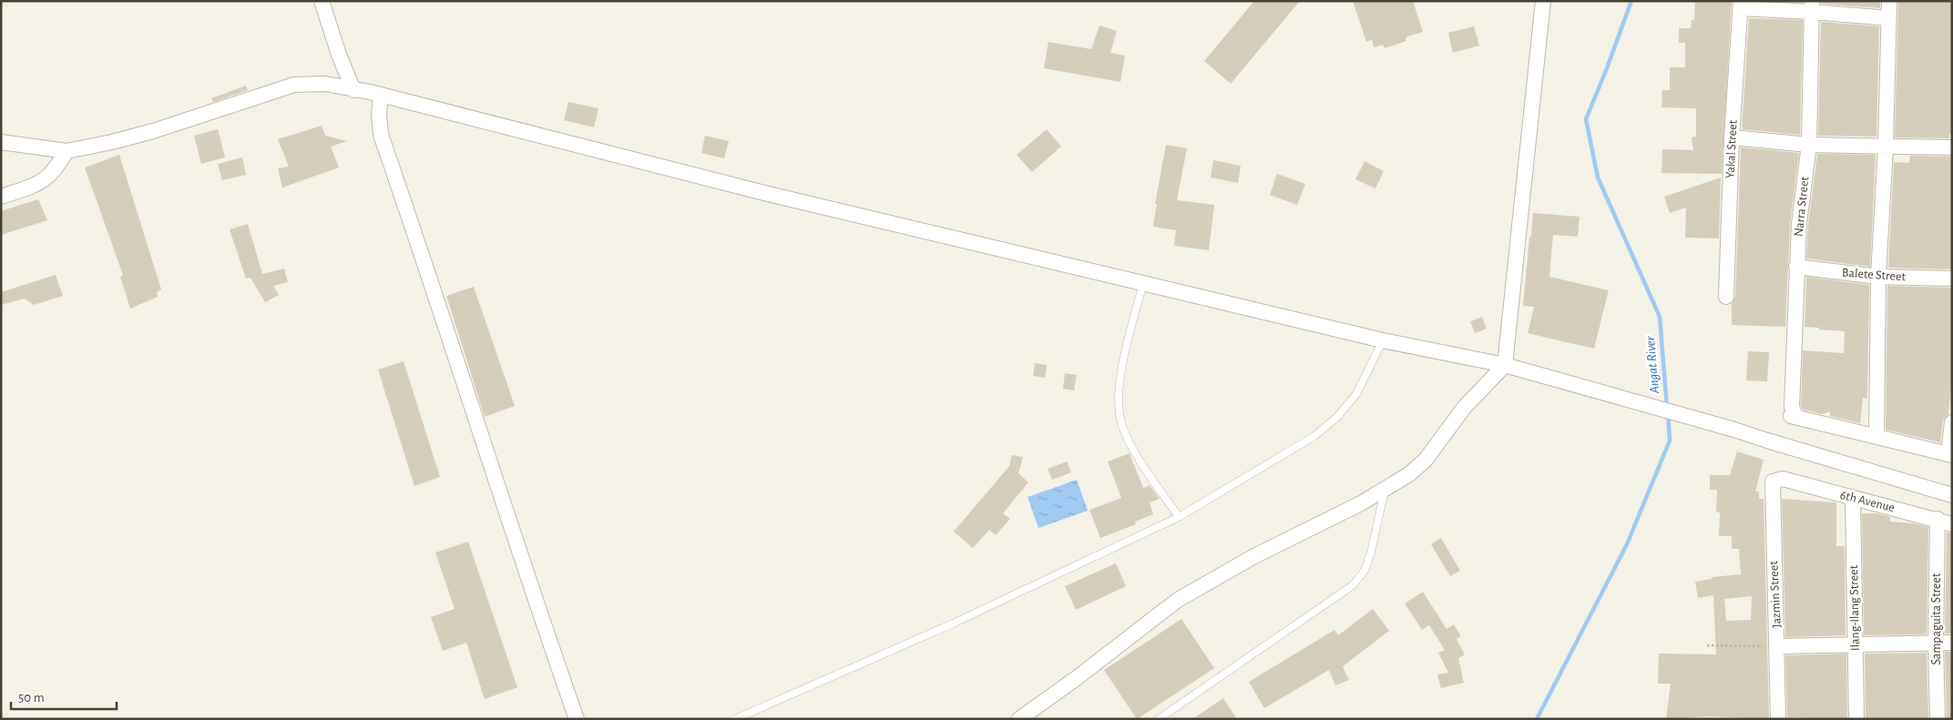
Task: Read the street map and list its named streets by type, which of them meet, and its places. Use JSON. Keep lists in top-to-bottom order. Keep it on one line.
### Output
{"streets":{"street":["Yakal Street","Narra Street","Balete Street","6th Avenue","Jazmin Street","Ilang-Ilang Street","Sampaguita Street"]},"crossings":[["Narra Street","Balete Street"],["6th Avenue","Jazmin Street"],["6th Avenue","Ilang-Ilang Street"],["6th Avenue","Sampaguita Street"]],"water":["Angat River"],"scale_bar":"50 m"}
